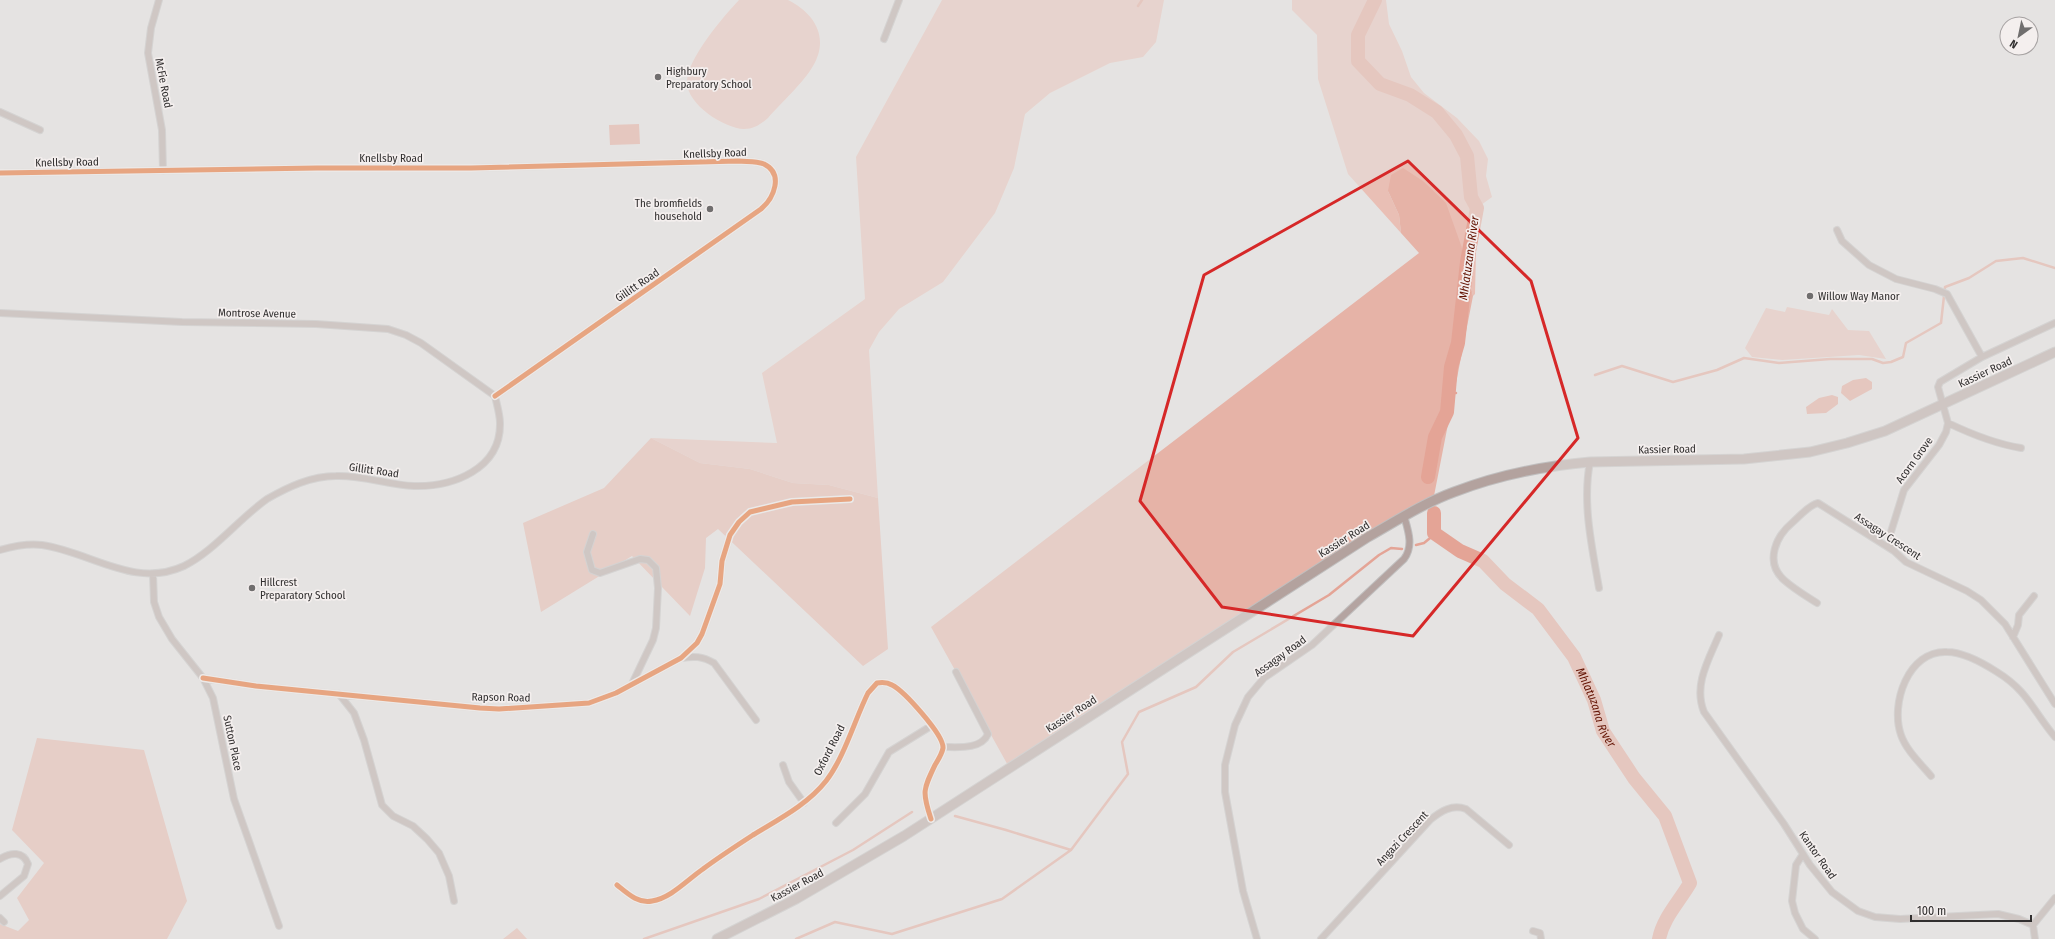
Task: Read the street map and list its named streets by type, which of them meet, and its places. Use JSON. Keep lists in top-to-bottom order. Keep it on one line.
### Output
{"streets":{"main road":["Kassier Road"],"street":["McFie Road","Knellsby Road","Gillitt Road","Montrose Avenue","Acorn Grove","Assagay Crescent","Assagay Road","Rapson Road","Sutton Place","Oxford Road","Angazi Crescent","Kantor Road"]},"crossings":[["McFie Road","Knellsby Road"],["Knellsby Road","Gillitt Road"],["Gillitt Road","Montrose Avenue"],["Gillitt Road","Sutton Place"],["Kassier Road","Assagay Road"],["Acorn Grove","Assagay Crescent"],["Rapson Road","Sutton Place"]],"water":["Mhlatuzana River"],"places":["Highbury Preparatory School","The bromfields household","Willow Way Manor","Hillcrest Preparatory School"],"scale_bar":"100 m","north":"bottom left"}
